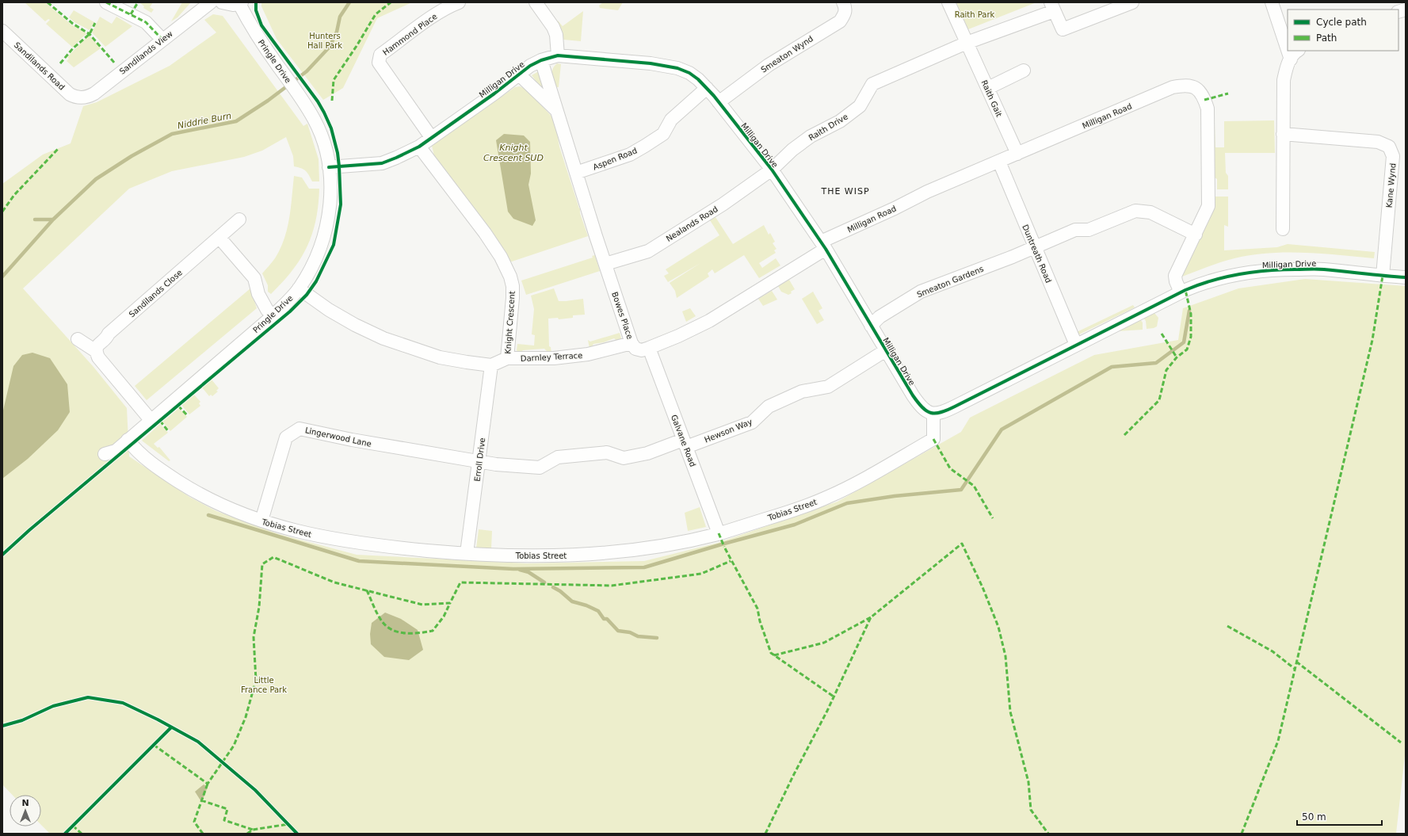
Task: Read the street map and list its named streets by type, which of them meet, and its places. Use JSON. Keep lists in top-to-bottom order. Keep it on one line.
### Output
{"streets":{"street":["Hammond Place","Sandilands View","Smeaton Wynd","Pringle Drive","Sandilands Road","Milligan Drive","Raith Gait","Milligan Road","Raith Drive","Aspen Road","Kane Wynd","Nealands Road","Duntreath Road","Smeaton Gardens","Sandilands Close","Bowes Place","Knight Crescent","Darnley Terrace","Hewson Way","Lingerwood Lane","Galvane Road","Erroll Drive","Tobias Street"]},"crossings":[["Hammond Place","Milligan Drive"],["Sandilands View","Sandilands Road"],["Smeaton Wynd","Milligan Drive"],["Pringle Drive","Milligan Drive"],["Pringle Drive","Tobias Street"],["Milligan Drive","Milligan Road"],["Milligan Drive","Raith Drive"],["Milligan Drive","Aspen Road"],["Milligan Drive","Kane Wynd"],["Milligan Drive","Nealands Road"],["Milligan Drive","Duntreath Road"],["Milligan Drive","Smeaton Gardens"],["Milligan Drive","Bowes Place"],["Milligan Drive","Knight Crescent"],["Milligan Drive","Hewson Way"],["Milligan Drive","Tobias Street"],["Raith Gait","Milligan Road"],["Raith Gait","Raith Drive"],["Milligan Road","Duntreath Road"],["Milligan Road","Smeaton Gardens"],["Milligan Road","Bowes Place"],["Raith Drive","Nealands Road"],["Aspen Road","Bowes Place"],["Nealands Road","Bowes Place"],["Duntreath Road","Smeaton Gardens"],["Bowes Place","Darnley Terrace"],["Bowes Place","Galvane Road"],["Knight Crescent","Darnley Terrace"],["Knight Crescent","Erroll Drive"],["Hewson Way","Lingerwood Lane"],["Hewson Way","Galvane Road"],["Hewson Way","Erroll Drive"],["Lingerwood Lane","Erroll Drive"],["Lingerwood Lane","Tobias Street"],["Galvane Road","Tobias Street"],["Erroll Drive","Tobias Street"]],"districts":["THE WISP"],"water":["Niddrie Burn","Knight Crescent SUD"],"parks":["Raith Park","Hunters Hall Park","Little France Park"],"legend":["Cycle path","Path"],"scale_bar":"50 m","north":"top"}
